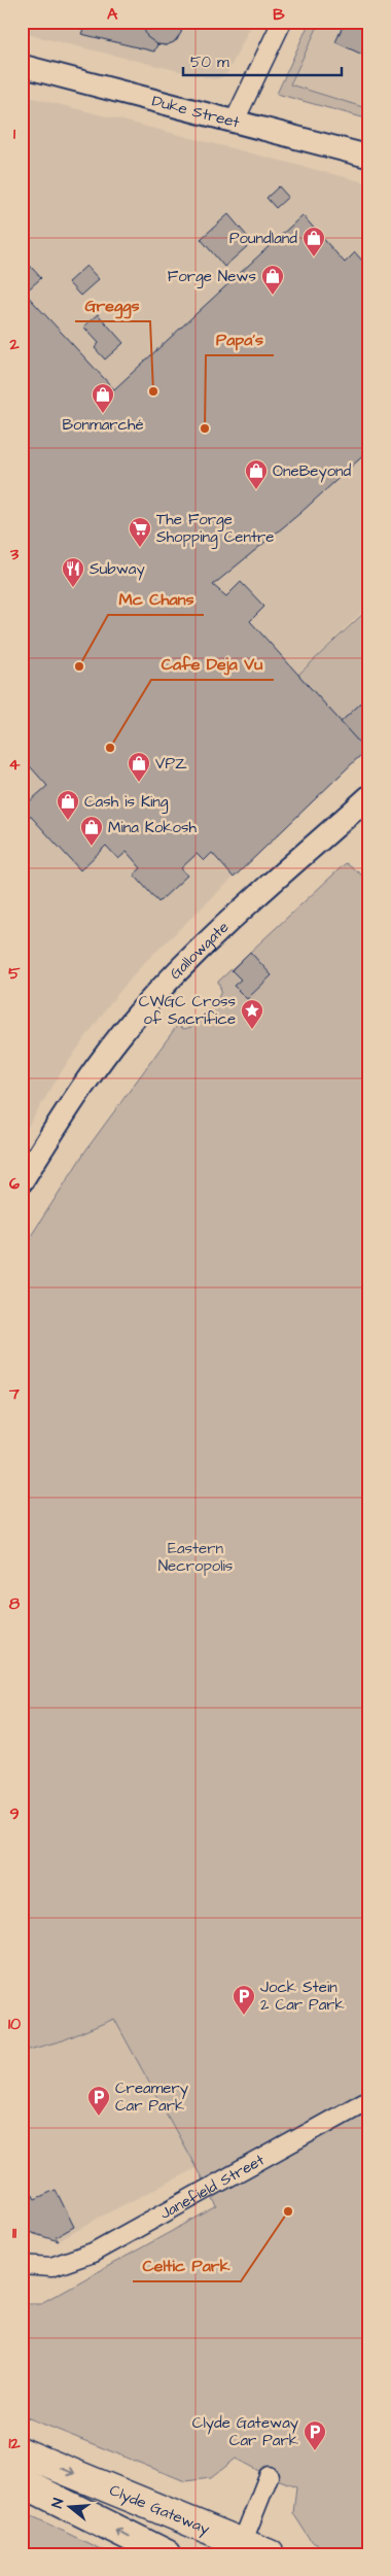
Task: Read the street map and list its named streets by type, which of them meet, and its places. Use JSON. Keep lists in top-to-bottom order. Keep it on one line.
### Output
{"streets":{"main road":["Clyde Gateway"],"street":["Duke Street","Gallowgate","Janefield Street"]},"parks":["Eastern Necropolis"],"places":{"shop":["Poundland","Forge News","Bonmarché","OneBeyond","VPZ","Cash is King","Mina Kokosh"],"other":["Greggs","Papa's","Mc Chans","Cafe Deja Vu","Celtic Park"],"supermarket":["The Forge Shopping Centre"],"restaurant":["Subway"],"place":["CWGC Cross of Sacrifice"],"parking":["Jock Stein 2 Car Park","Creamery Car Park","Clyde Gateway Car Park"]},"scale_bar":"50 m","north":"left","grid":{"columns":["A","B"],"rows":["1","2","3","4","5","6","7","8","9","10","11","12"]}}
